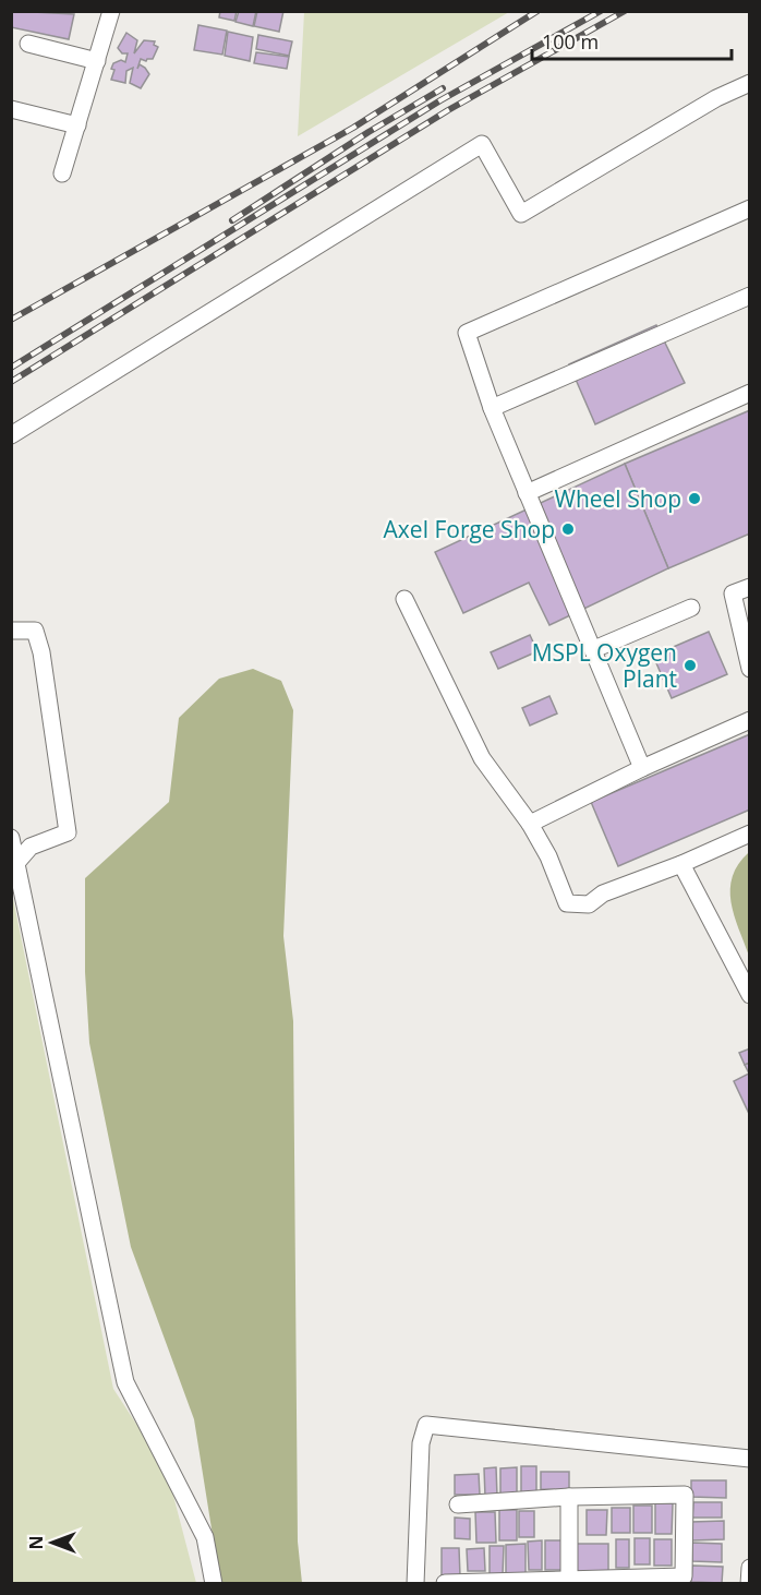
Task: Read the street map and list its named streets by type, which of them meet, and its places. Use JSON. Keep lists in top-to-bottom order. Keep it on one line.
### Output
{"places":["Wheel Shop","Axel Forge Shop","MSPL Oxygen Plant"],"scale_bar":"100 m","north":"left"}
